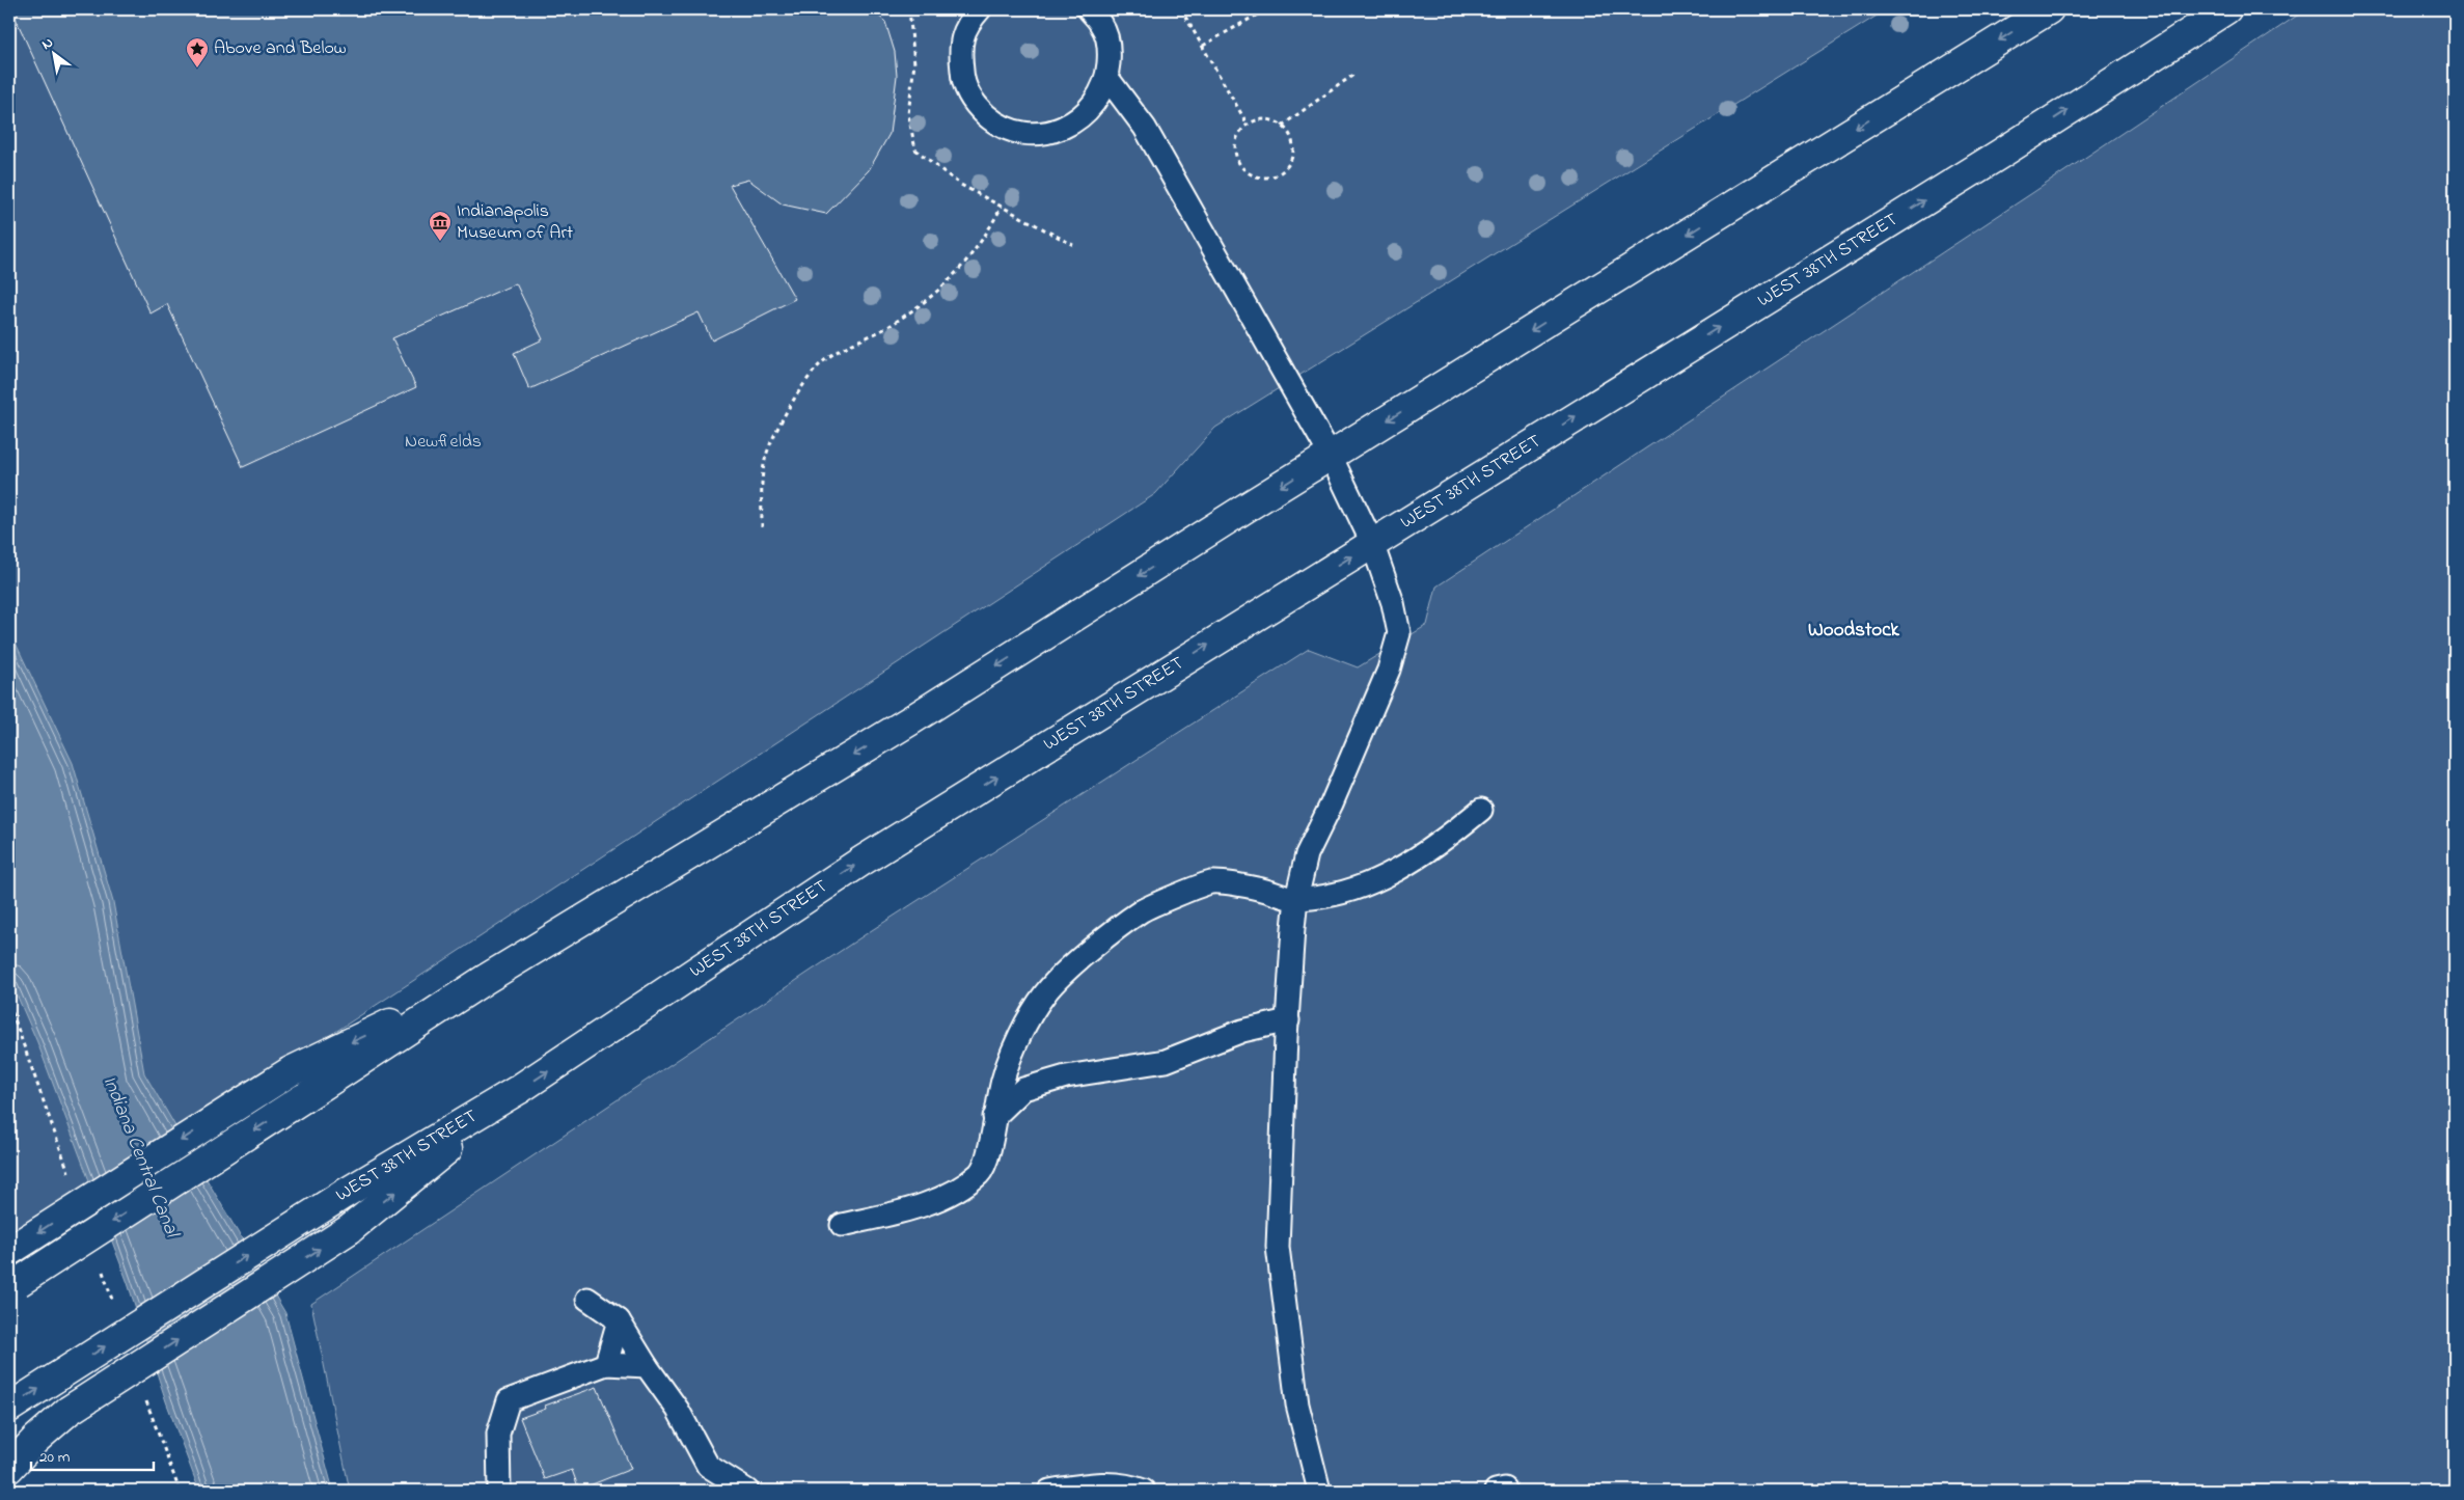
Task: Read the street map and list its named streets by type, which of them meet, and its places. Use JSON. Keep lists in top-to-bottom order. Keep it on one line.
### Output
{"streets":{"main road":["WEST 38TH STREET"]},"districts":["Woodstock"],"water":["Indiana Central Canal"],"parks":["Newfields"],"places":{"place":["Above and Below"],"museum":["Indianapolis Museum of Art"]},"scale_bar":"20 m","north":"top left"}
